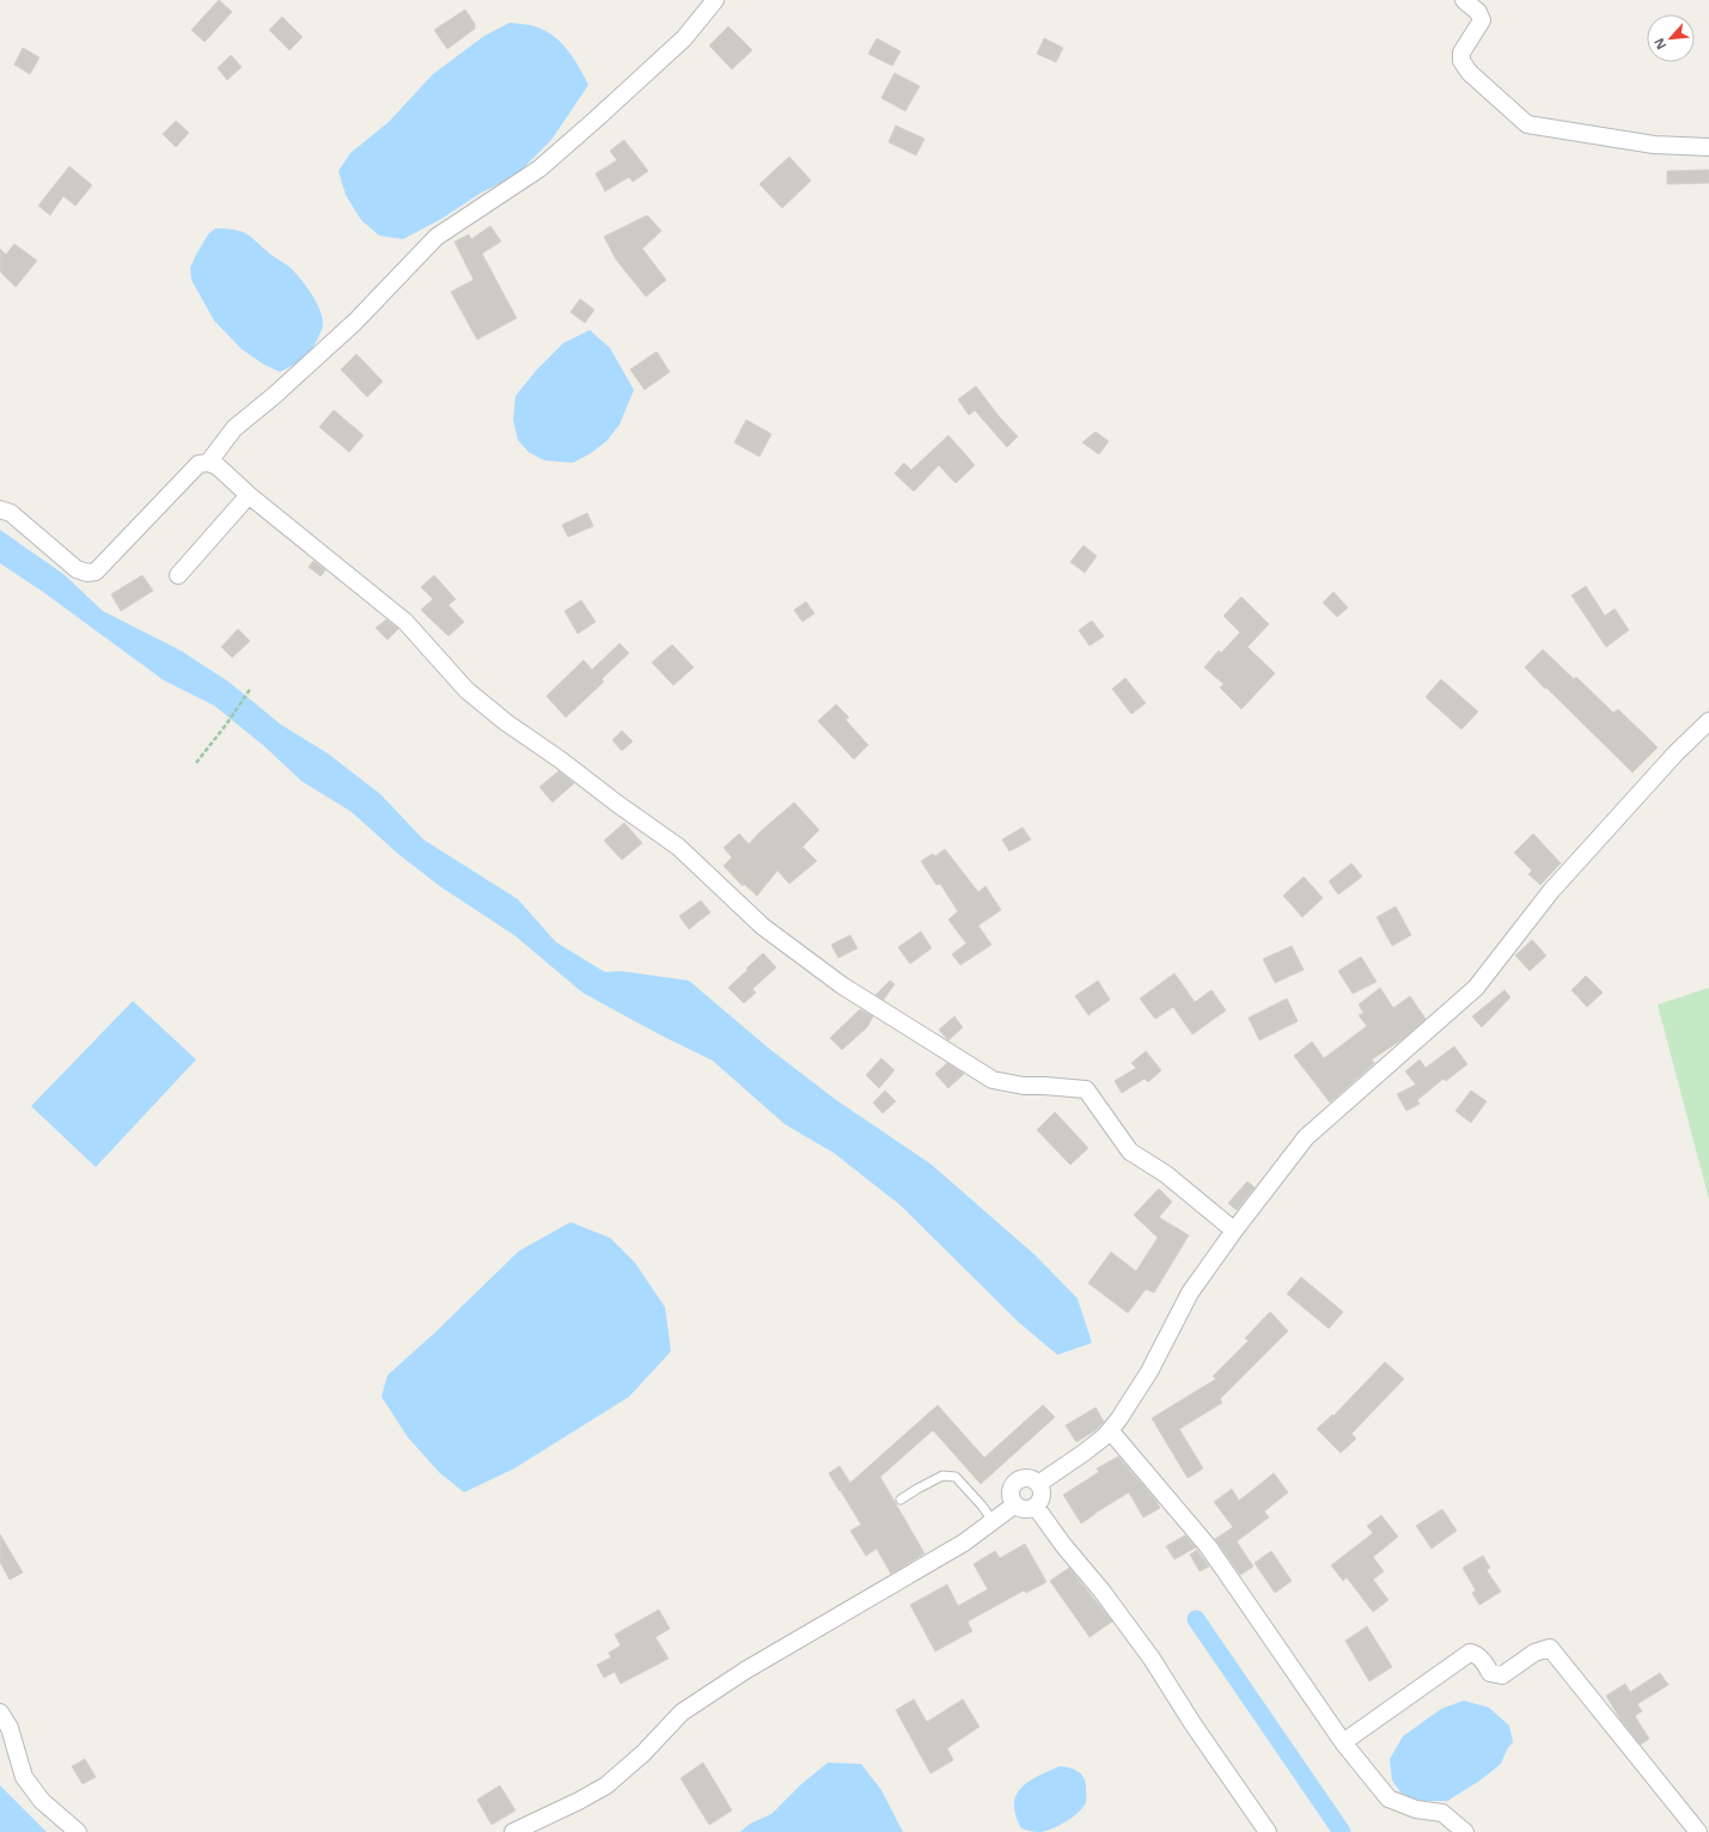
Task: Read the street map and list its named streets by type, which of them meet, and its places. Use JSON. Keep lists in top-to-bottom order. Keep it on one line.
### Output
{"north":"bottom left"}
